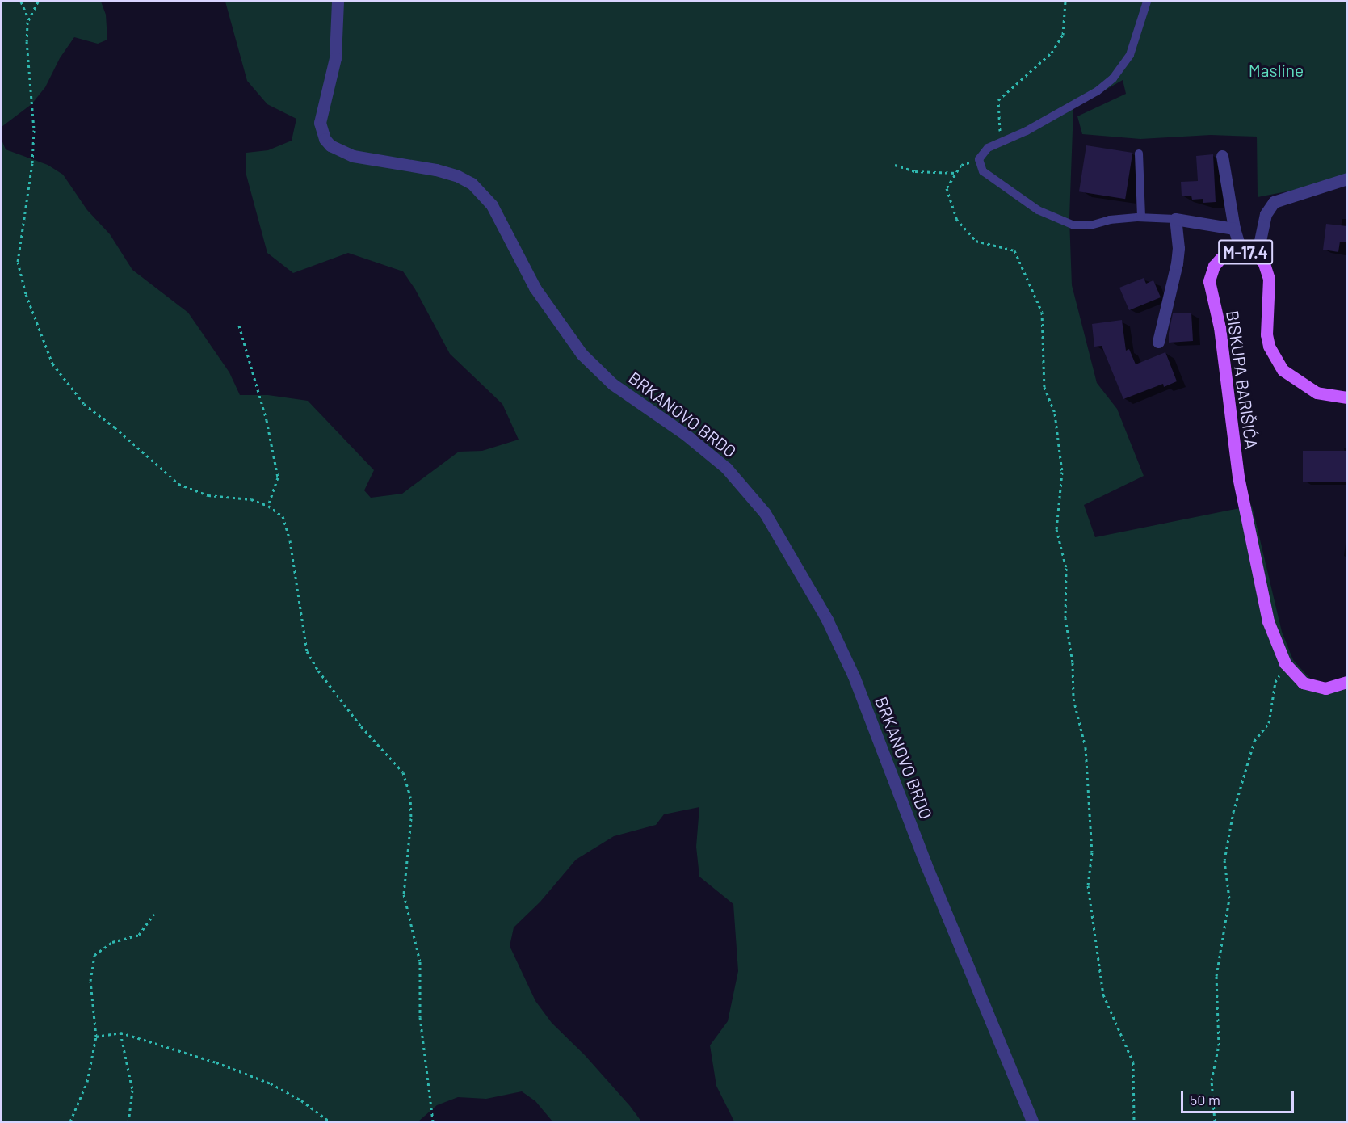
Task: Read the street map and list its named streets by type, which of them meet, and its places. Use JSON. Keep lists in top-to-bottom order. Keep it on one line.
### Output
{"streets":{"main road":["M-17.4","BISKUPA BARIŠIĆA"],"street":["BRKANOVO BRDO"]},"crossings":[["M-17.4","BISKUPA BARIŠIĆA"]],"parks":["Masline"],"scale_bar":"50 m"}
